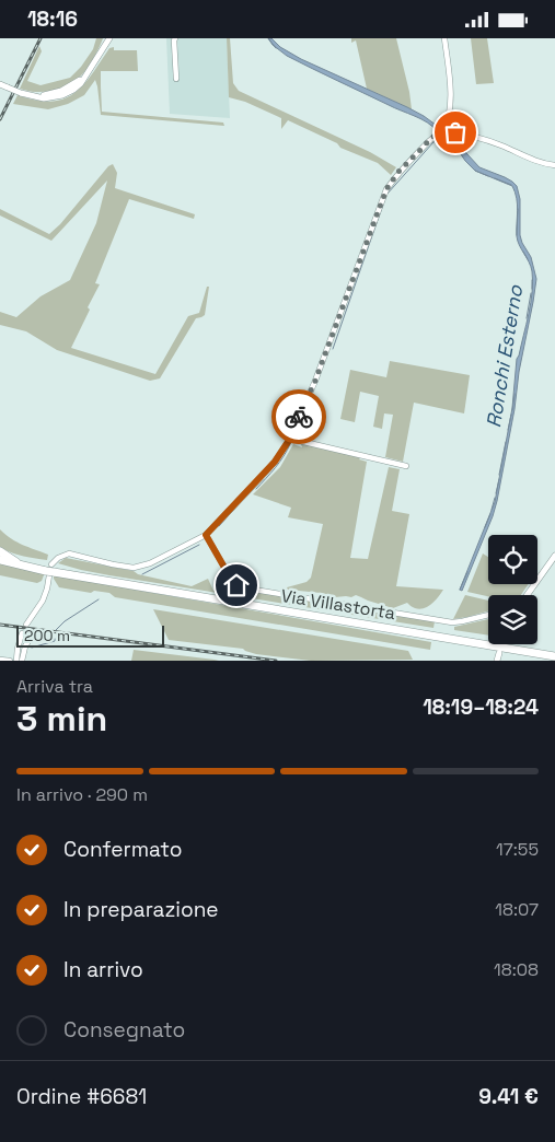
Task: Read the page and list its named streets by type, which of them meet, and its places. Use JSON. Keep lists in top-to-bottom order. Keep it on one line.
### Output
{"streets":{"street":["Via Villastorta"]},"water":["Ronchi Esterno"],"scale_bar":"200 m","page":{"status":"18:16","scale":"200 m","heading":["3 min","Arriva tra","18:19–18:24"],"panel":["Ordine #6681","9.41 €"],"bar":"In arrivo · 290 m","list":[["Confermato","17:55"],["In preparazione","18:07"],["In arrivo","18:08"],"Consegnato"]}}
